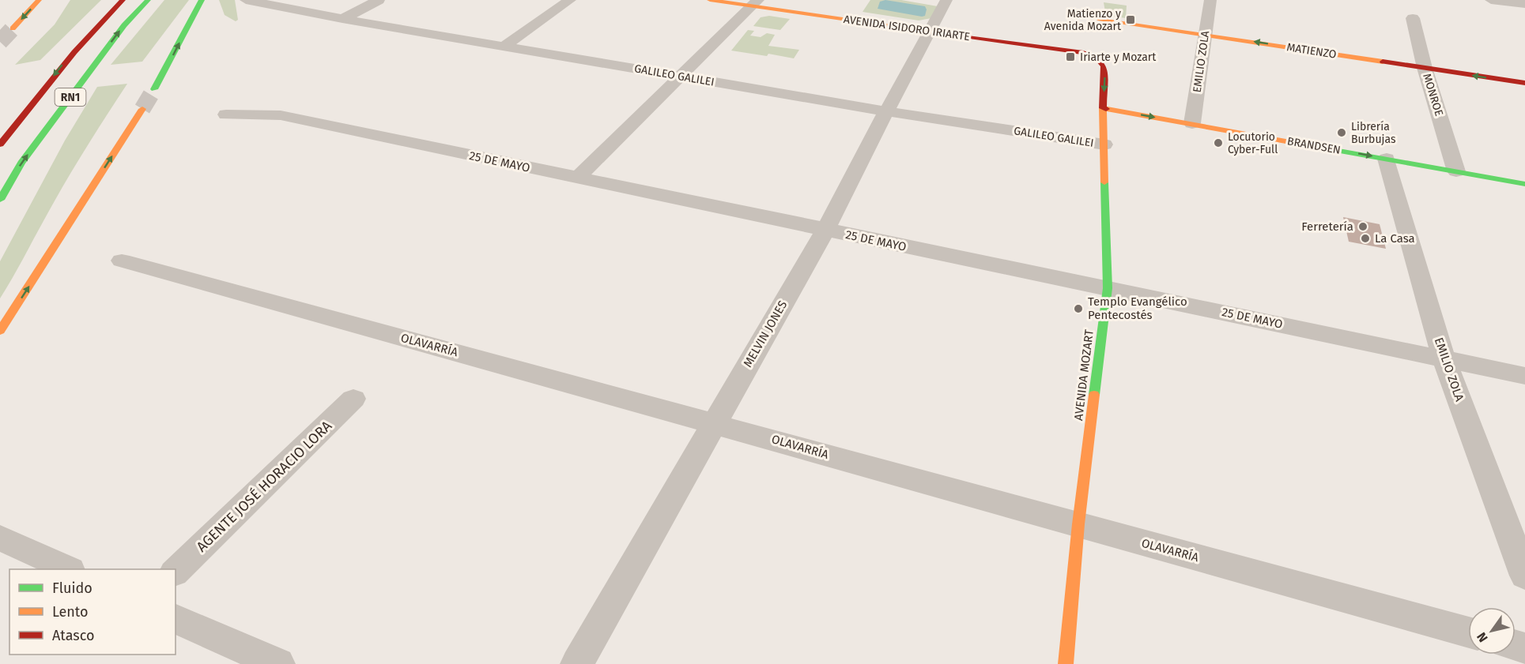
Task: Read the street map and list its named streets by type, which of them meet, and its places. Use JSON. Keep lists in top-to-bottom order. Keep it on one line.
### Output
{"streets":{"main road":["AVENIDA ISIDORO IRIARTE","MATIENZO","RN1","BRANDSEN","AVENIDA MOZART"],"street":["EMILIO ZOLA","GALILEO GALILEI","MONROE","25 DE MAYO","MELVIN JONES","OLAVARRÍA","AGENTE JOSÉ HORACIO LORA"]},"crossings":[["AVENIDA ISIDORO IRIARTE","MELVIN JONES"],["AVENIDA ISIDORO IRIARTE","AVENIDA MOZART"],["MATIENZO","EMILIO ZOLA"],["MATIENZO","MONROE"],["EMILIO ZOLA","BRANDSEN"],["EMILIO ZOLA","25 DE MAYO"],["GALILEO GALILEI","MELVIN JONES"],["GALILEO GALILEI","AVENIDA MOZART"],["MONROE","BRANDSEN"],["BRANDSEN","AVENIDA MOZART"],["25 DE MAYO","MELVIN JONES"],["25 DE MAYO","AVENIDA MOZART"],["MELVIN JONES","OLAVARRÍA"],["OLAVARRÍA","AVENIDA MOZART"]],"one_way":["MATIENZO","BRANDSEN"],"places":{"transit":["Matienzo y Avenida Mozart","Iriarte y Mozart"],"other":["Librería Burbujas","Locutorio Cyber-Full","Ferretería","La Casa","Templo Evangélico Pentecostés"]},"legend":["Fluido","Lento","Atasco"],"north":"bottom left"}
